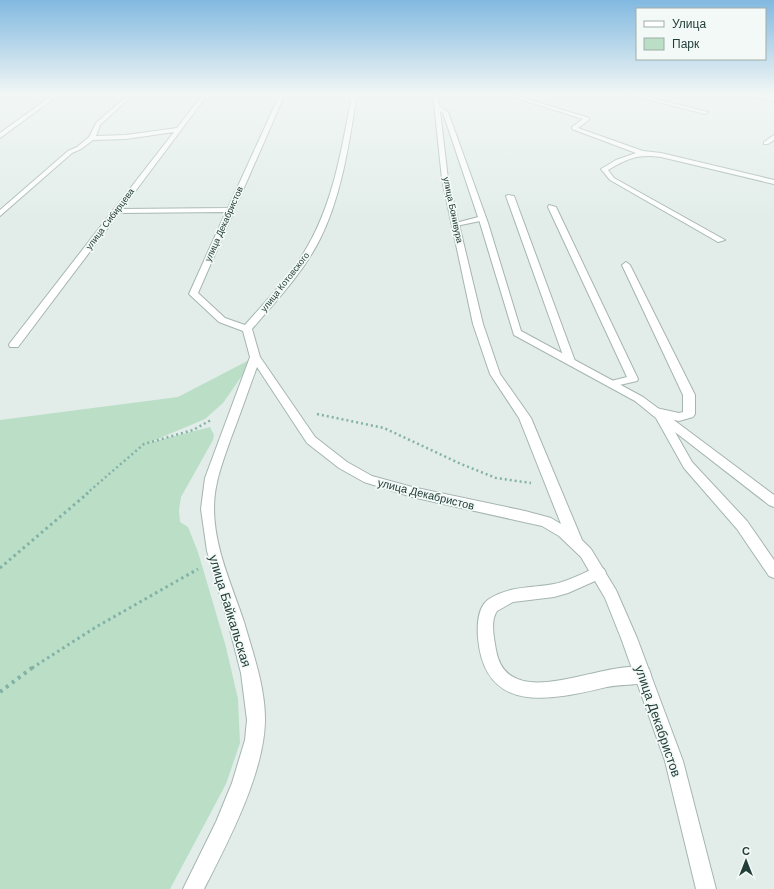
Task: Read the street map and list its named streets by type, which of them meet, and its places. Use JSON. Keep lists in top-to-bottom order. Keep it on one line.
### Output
{"streets":{"street":["улица Бонивура","улица Сибирцева","улица Декабристов","улица Котовского","улица Байкальская"]},"crossings":[["улица Бонивура","улица Декабристов"],["улица Декабристов","улица Котовского"],["улица Декабристов","улица Байкальская"]],"legend":["Улица","Парк"],"north":"top"}
